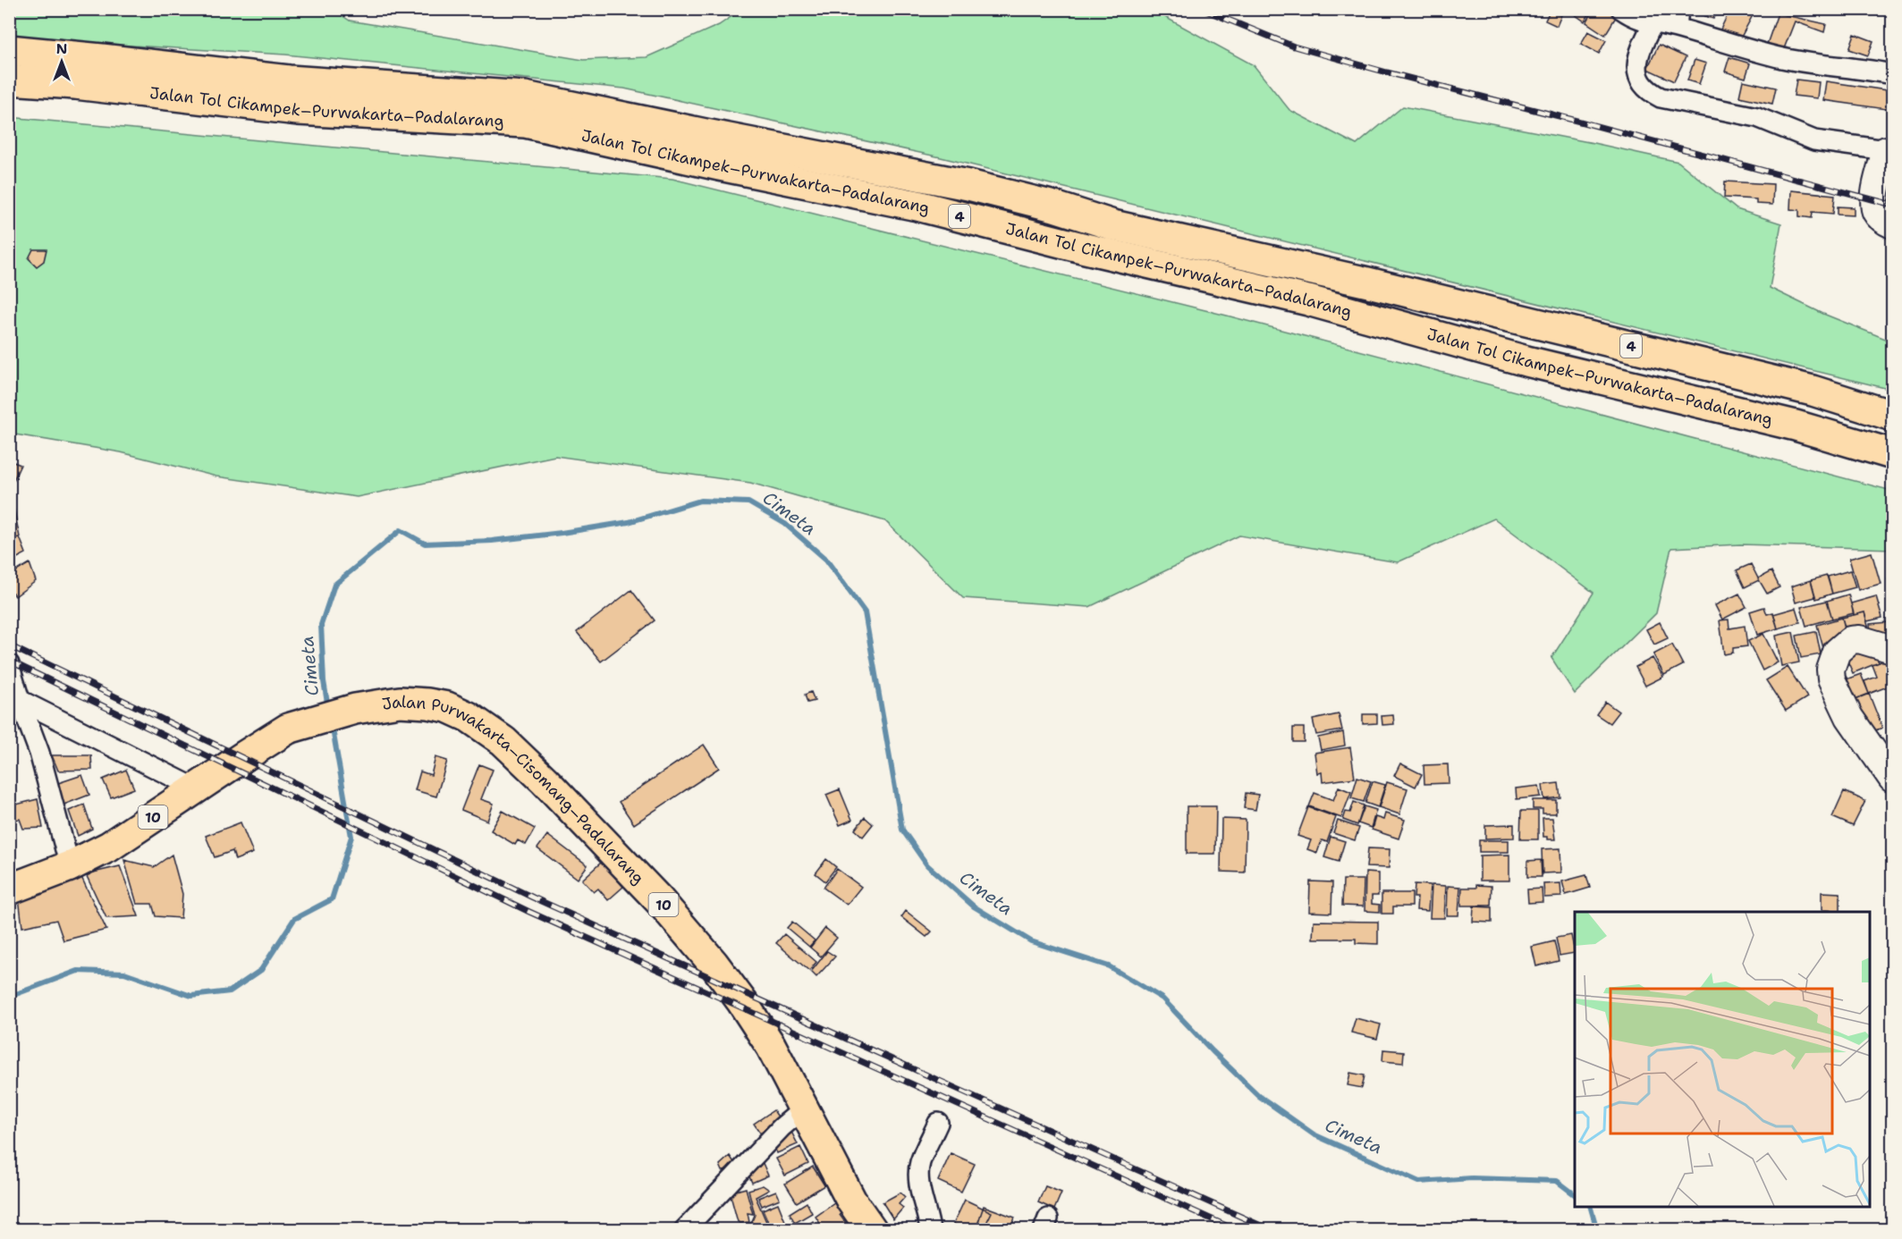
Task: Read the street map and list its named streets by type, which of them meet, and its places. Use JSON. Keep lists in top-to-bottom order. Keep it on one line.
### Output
{"streets":{"highway":["Jalan Tol Cikampek–Purwakarta–Padalarang","4","Jalan Purwakarta–Cisomang–Padalarang","10"]},"water":["Cimeta"],"north":"top"}
